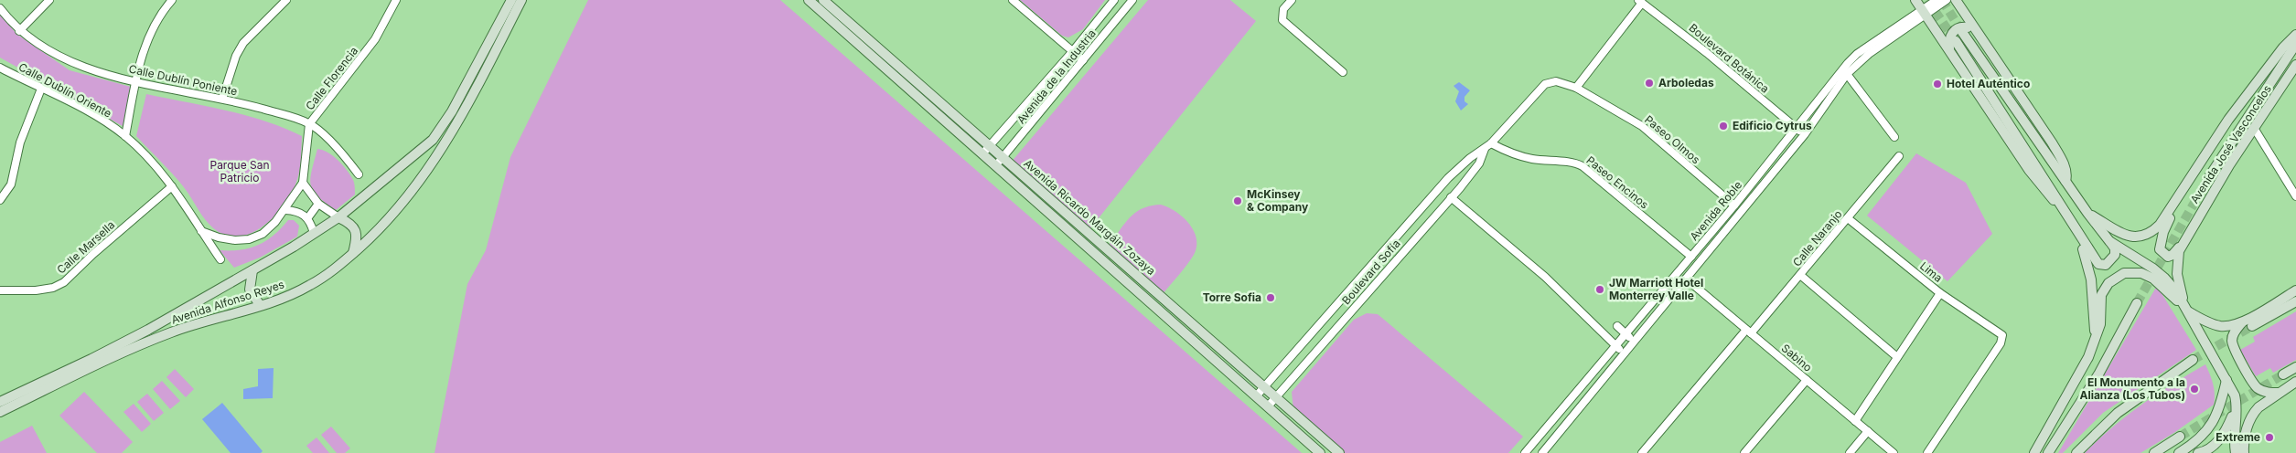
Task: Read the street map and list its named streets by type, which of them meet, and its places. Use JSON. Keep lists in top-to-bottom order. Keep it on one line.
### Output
{"streets":{"main road":["Avenida José Vasconcelos","Avenida Ricardo Margáin Zozaya","Avenida Alfonso Reyes"],"street":["Boulevard Botánica","Avenida de la Industria","Calle Florencia","Calle Dublín Poniente","Calle Dublín Oriente","Paseo Olmos","Paseo Encinos","Avenida Roble","Calle Naranjo","Calle Marsella","Boulevard Sofía","Lima","Sabino"]},"crossings":[["Boulevard Botánica","Avenida Roble"],["Avenida de la Industria","Avenida Ricardo Margáin Zozaya"],["Calle Florencia","Calle Dublín Poniente"],["Calle Florencia","Calle Dublín Oriente"],["Calle Dublín Oriente","Calle Marsella"],["Paseo Olmos","Avenida Roble"],["Paseo Olmos","Boulevard Sofía"],["Paseo Encinos","Avenida Roble"],["Paseo Encinos","Boulevard Sofía"],["Avenida Roble","Sabino"],["Avenida Ricardo Margáin Zozaya","Boulevard Sofía"],["Calle Naranjo","Lima"],["Calle Naranjo","Sabino"]],"parks":["Parque San Patricio"],"places":["Arboledas","Hotel Auténtico","Edificio Cytrus","McKinsey & Company","JW Marriott Hotel Monterrey Valle","Torre Sofia","El Monumento a la Alianza (Los Tubos)","Extreme"]}
